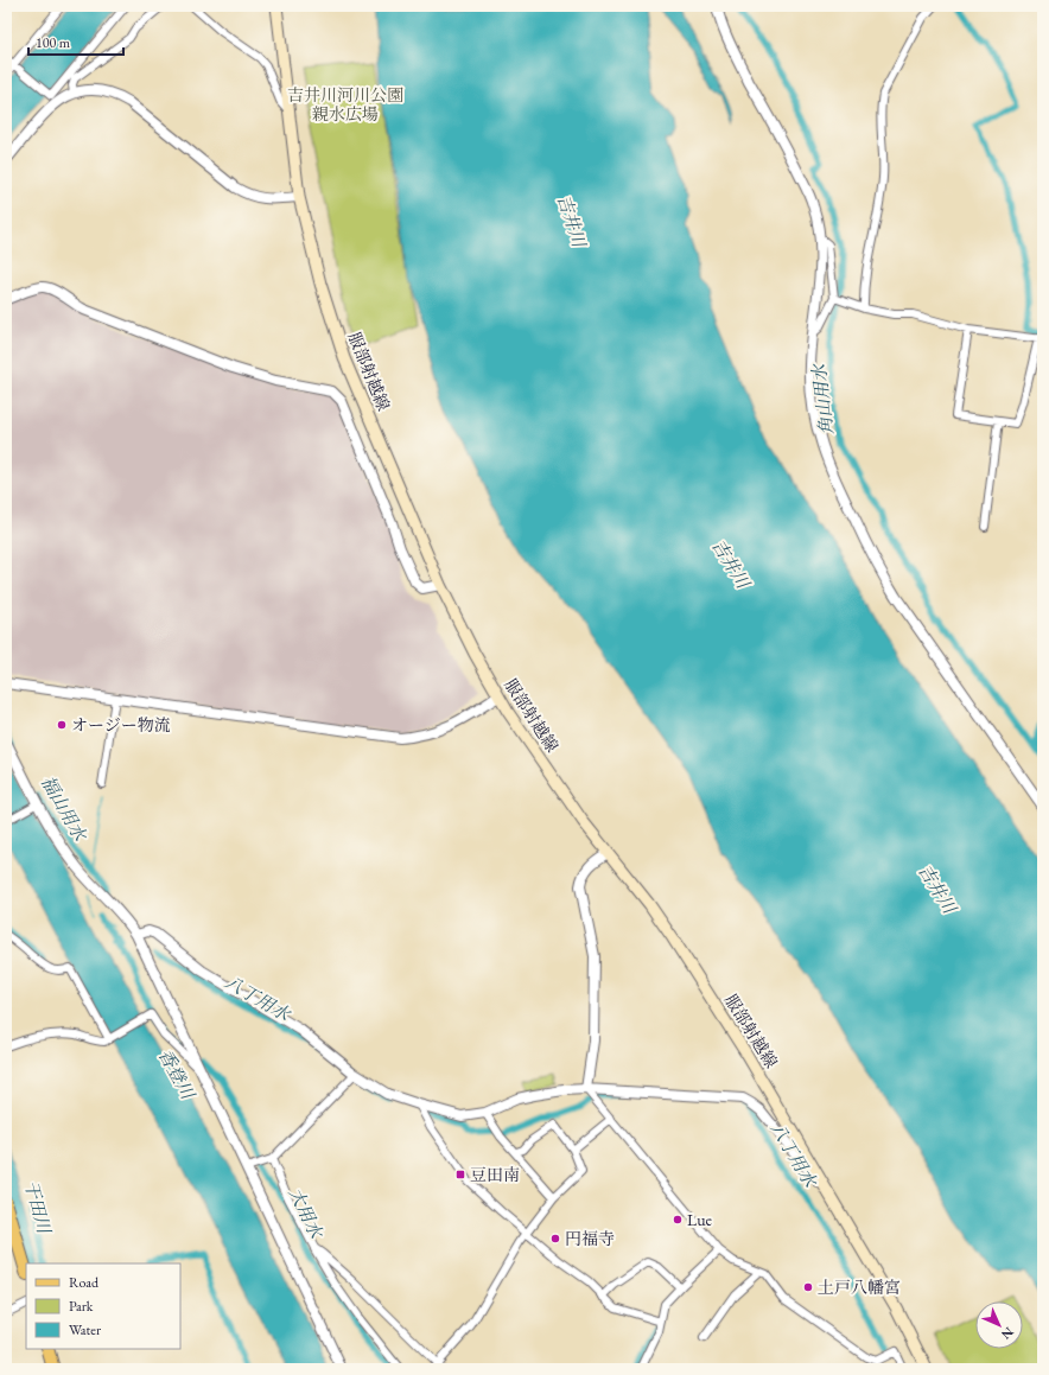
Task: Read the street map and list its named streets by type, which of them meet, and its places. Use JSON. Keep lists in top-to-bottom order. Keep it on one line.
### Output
{"streets":{"main road":["服部射越線"]},"water":["吉井川","角山用水","福山用水","八丁用水","香登川","干田川","大用水"],"parks":["吉井川河川公園 親水広場"],"places":{"other":["オージー物流","Lue","円福寺","土戸八幡宮"],"transit":["豆田南"]},"legend":["Road","Park","Water"],"scale_bar":"100 m","north":"bottom right"}
